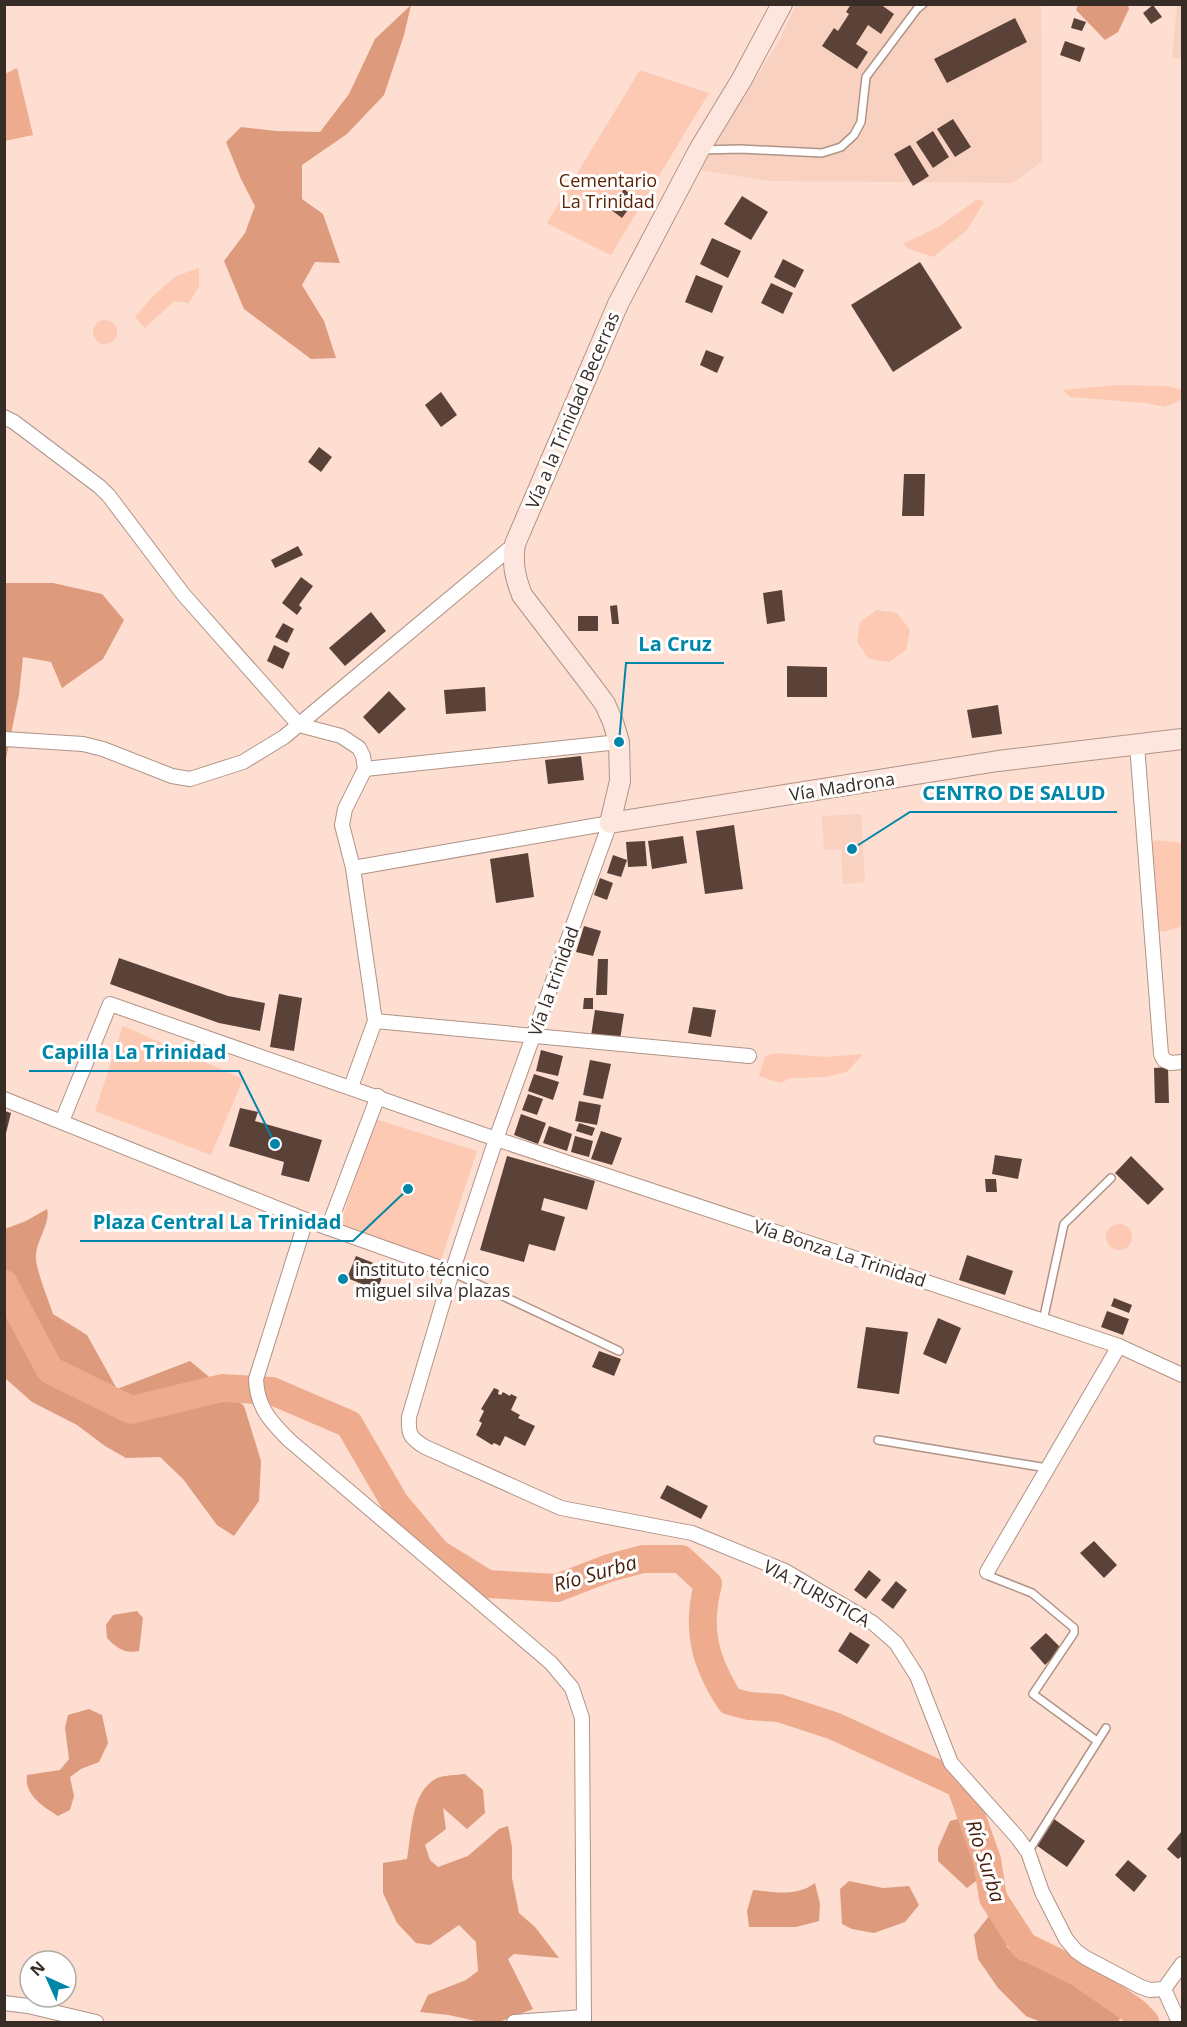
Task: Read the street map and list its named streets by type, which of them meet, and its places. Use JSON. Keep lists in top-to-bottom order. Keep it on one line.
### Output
{"streets":{"street":["Vía a la Trinidad Becerras","Vía Madrona","Vía la trinidad","Vía Bonza La Trinidad","VIA TURISTICA"]},"crossings":[["Vía a la Trinidad Becerras","Vía Madrona"],["Vía a la Trinidad Becerras","Vía la trinidad"],["Vía Madrona","Vía la trinidad"],["Vía la trinidad","Vía Bonza La Trinidad"],["Vía la trinidad","VIA TURISTICA"]],"water":["Río Surba"],"parks":["Cementario La Trinidad"],"places":["La Cruz","CENTRO DE SALUD","Capilla La Trinidad","Plaza Central La Trinidad","instituto técnico miguel silva plazas"],"north":"top left"}
